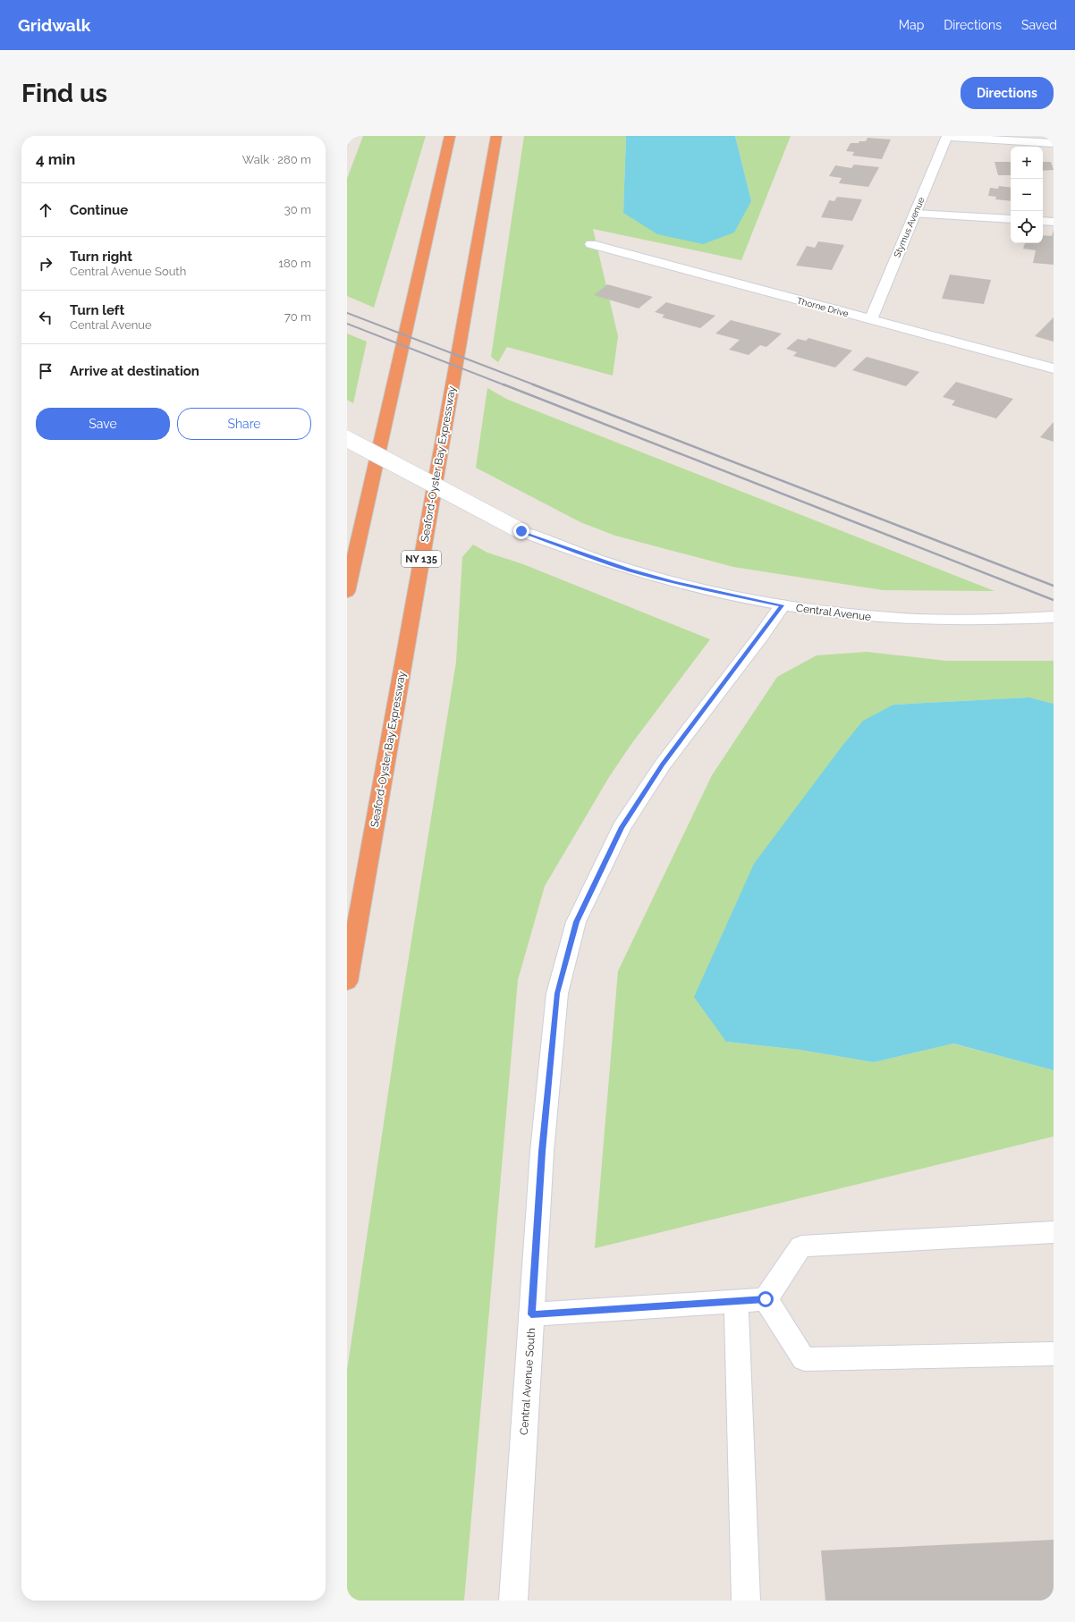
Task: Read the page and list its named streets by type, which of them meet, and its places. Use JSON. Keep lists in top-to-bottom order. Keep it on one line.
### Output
{"streets":{"highway":["Seaford-Oyster Bay Expressway","NY 135"],"street":["Stymus Avenue","Thorne Drive","Central Avenue","Central Avenue South"]},"crossings":[["Stymus Avenue","Thorne Drive"],["Central Avenue","Central Avenue South"]],"page":{"header":"Gridwalk","nav":["Map","Directions","Saved"],"buttons":["Directions",["Save","Share"]],"title":"Find us","heading":["4 min","Walk · 280 m"],"map_buttons":["+","−"],"list":[["Continue","30 m"],["Turn right","Central Avenue South","180 m"],["Turn left","Central Avenue","70 m"],"Arrive at destination"]}}
